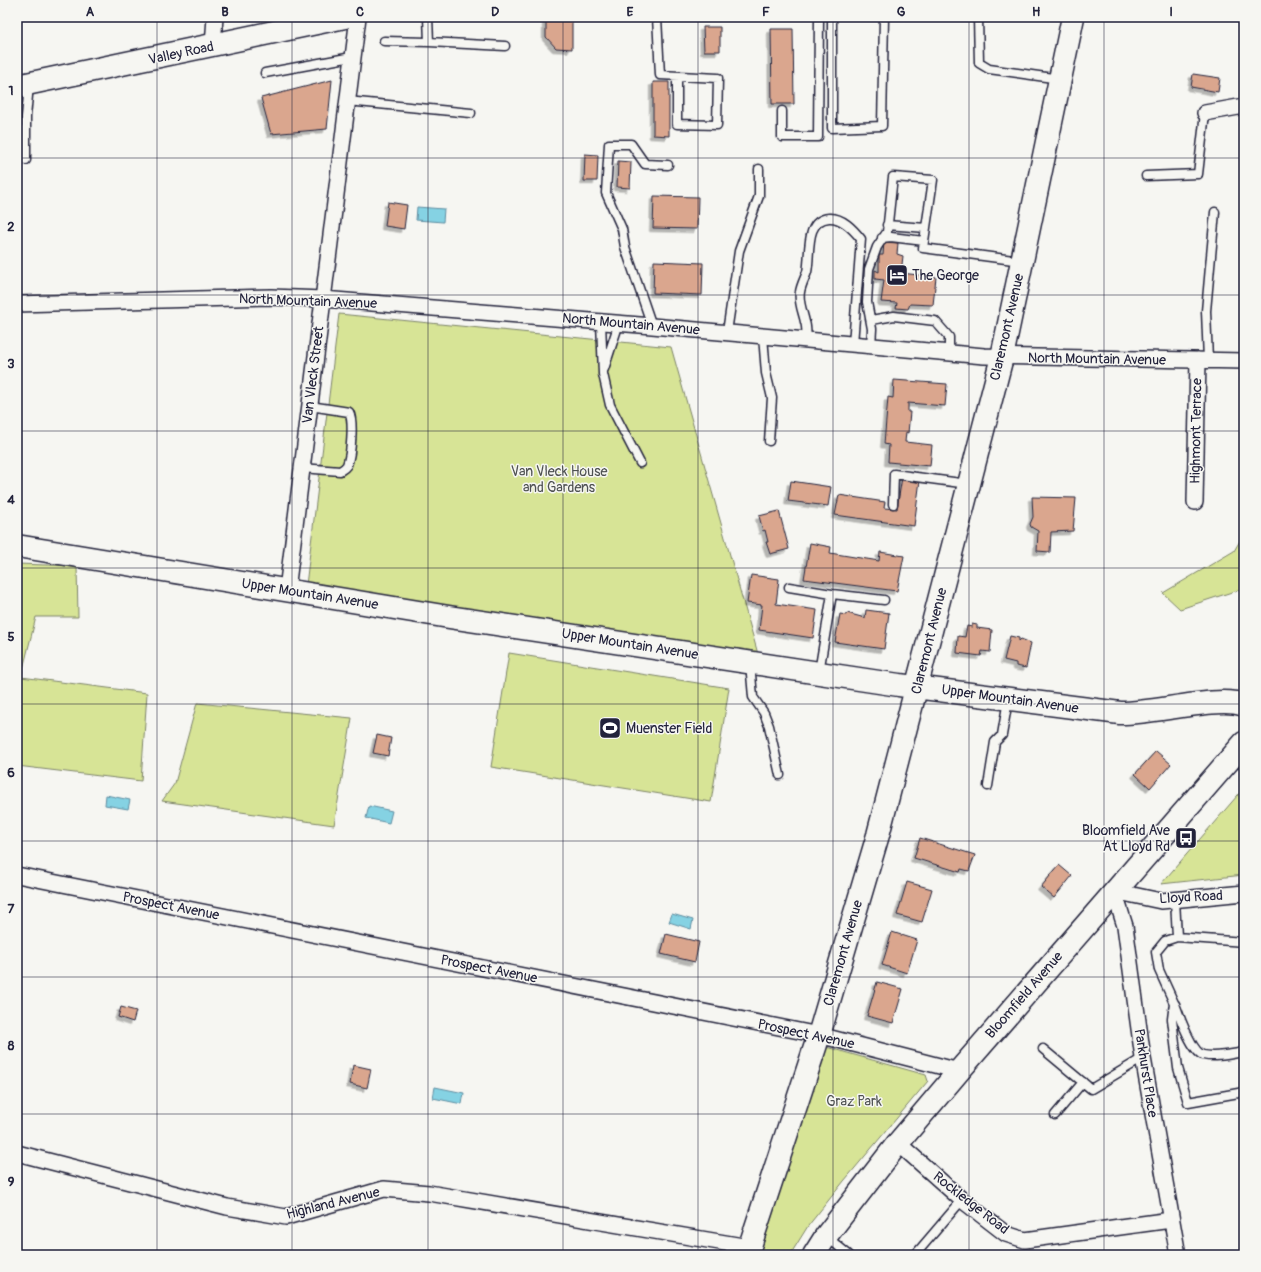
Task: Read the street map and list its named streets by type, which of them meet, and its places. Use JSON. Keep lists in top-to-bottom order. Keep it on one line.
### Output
{"streets":{"street":["Valley Road","North Mountain Avenue","Claremont Avenue","Van Vleck Street","Highmont Terrace","Upper Mountain Avenue","Lloyd Road","Prospect Avenue","Bloomfield Avenue","Parkhurst Place","Highland Avenue","Rockledge Road"]},"crossings":[["North Mountain Avenue","Claremont Avenue"],["North Mountain Avenue","Van Vleck Street"],["North Mountain Avenue","Highmont Terrace"],["Claremont Avenue","Upper Mountain Avenue"],["Claremont Avenue","Prospect Avenue"],["Claremont Avenue","Highland Avenue"],["Van Vleck Street","Upper Mountain Avenue"],["Lloyd Road","Bloomfield Avenue"],["Lloyd Road","Parkhurst Place"],["Prospect Avenue","Bloomfield Avenue"],["Bloomfield Avenue","Parkhurst Place"],["Bloomfield Avenue","Rockledge Road"],["Parkhurst Place","Rockledge Road"]],"parks":["Van Vleck House and Gardens","Graz Park"],"places":{"hotel":["The George"],"sports":["Muenster Field"],"bus stop":["Bloomfield Ave At Lloyd Rd"]},"grid":{"columns":["A","B","C","D","E","F","G","H","I"],"rows":["1","2","3","4","5","6","7","8","9"]}}
